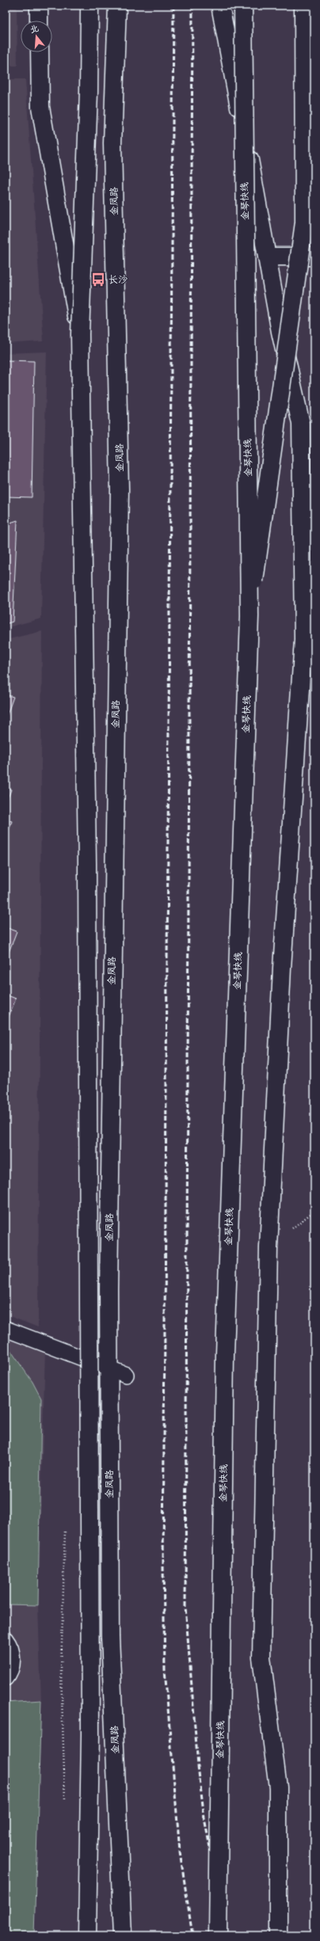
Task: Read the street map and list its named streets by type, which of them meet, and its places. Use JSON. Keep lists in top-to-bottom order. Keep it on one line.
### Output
{"streets":{"main road":["金凤路","金琴快线"]},"places":{"bus stop":["长沙"]},"north":"top"}
